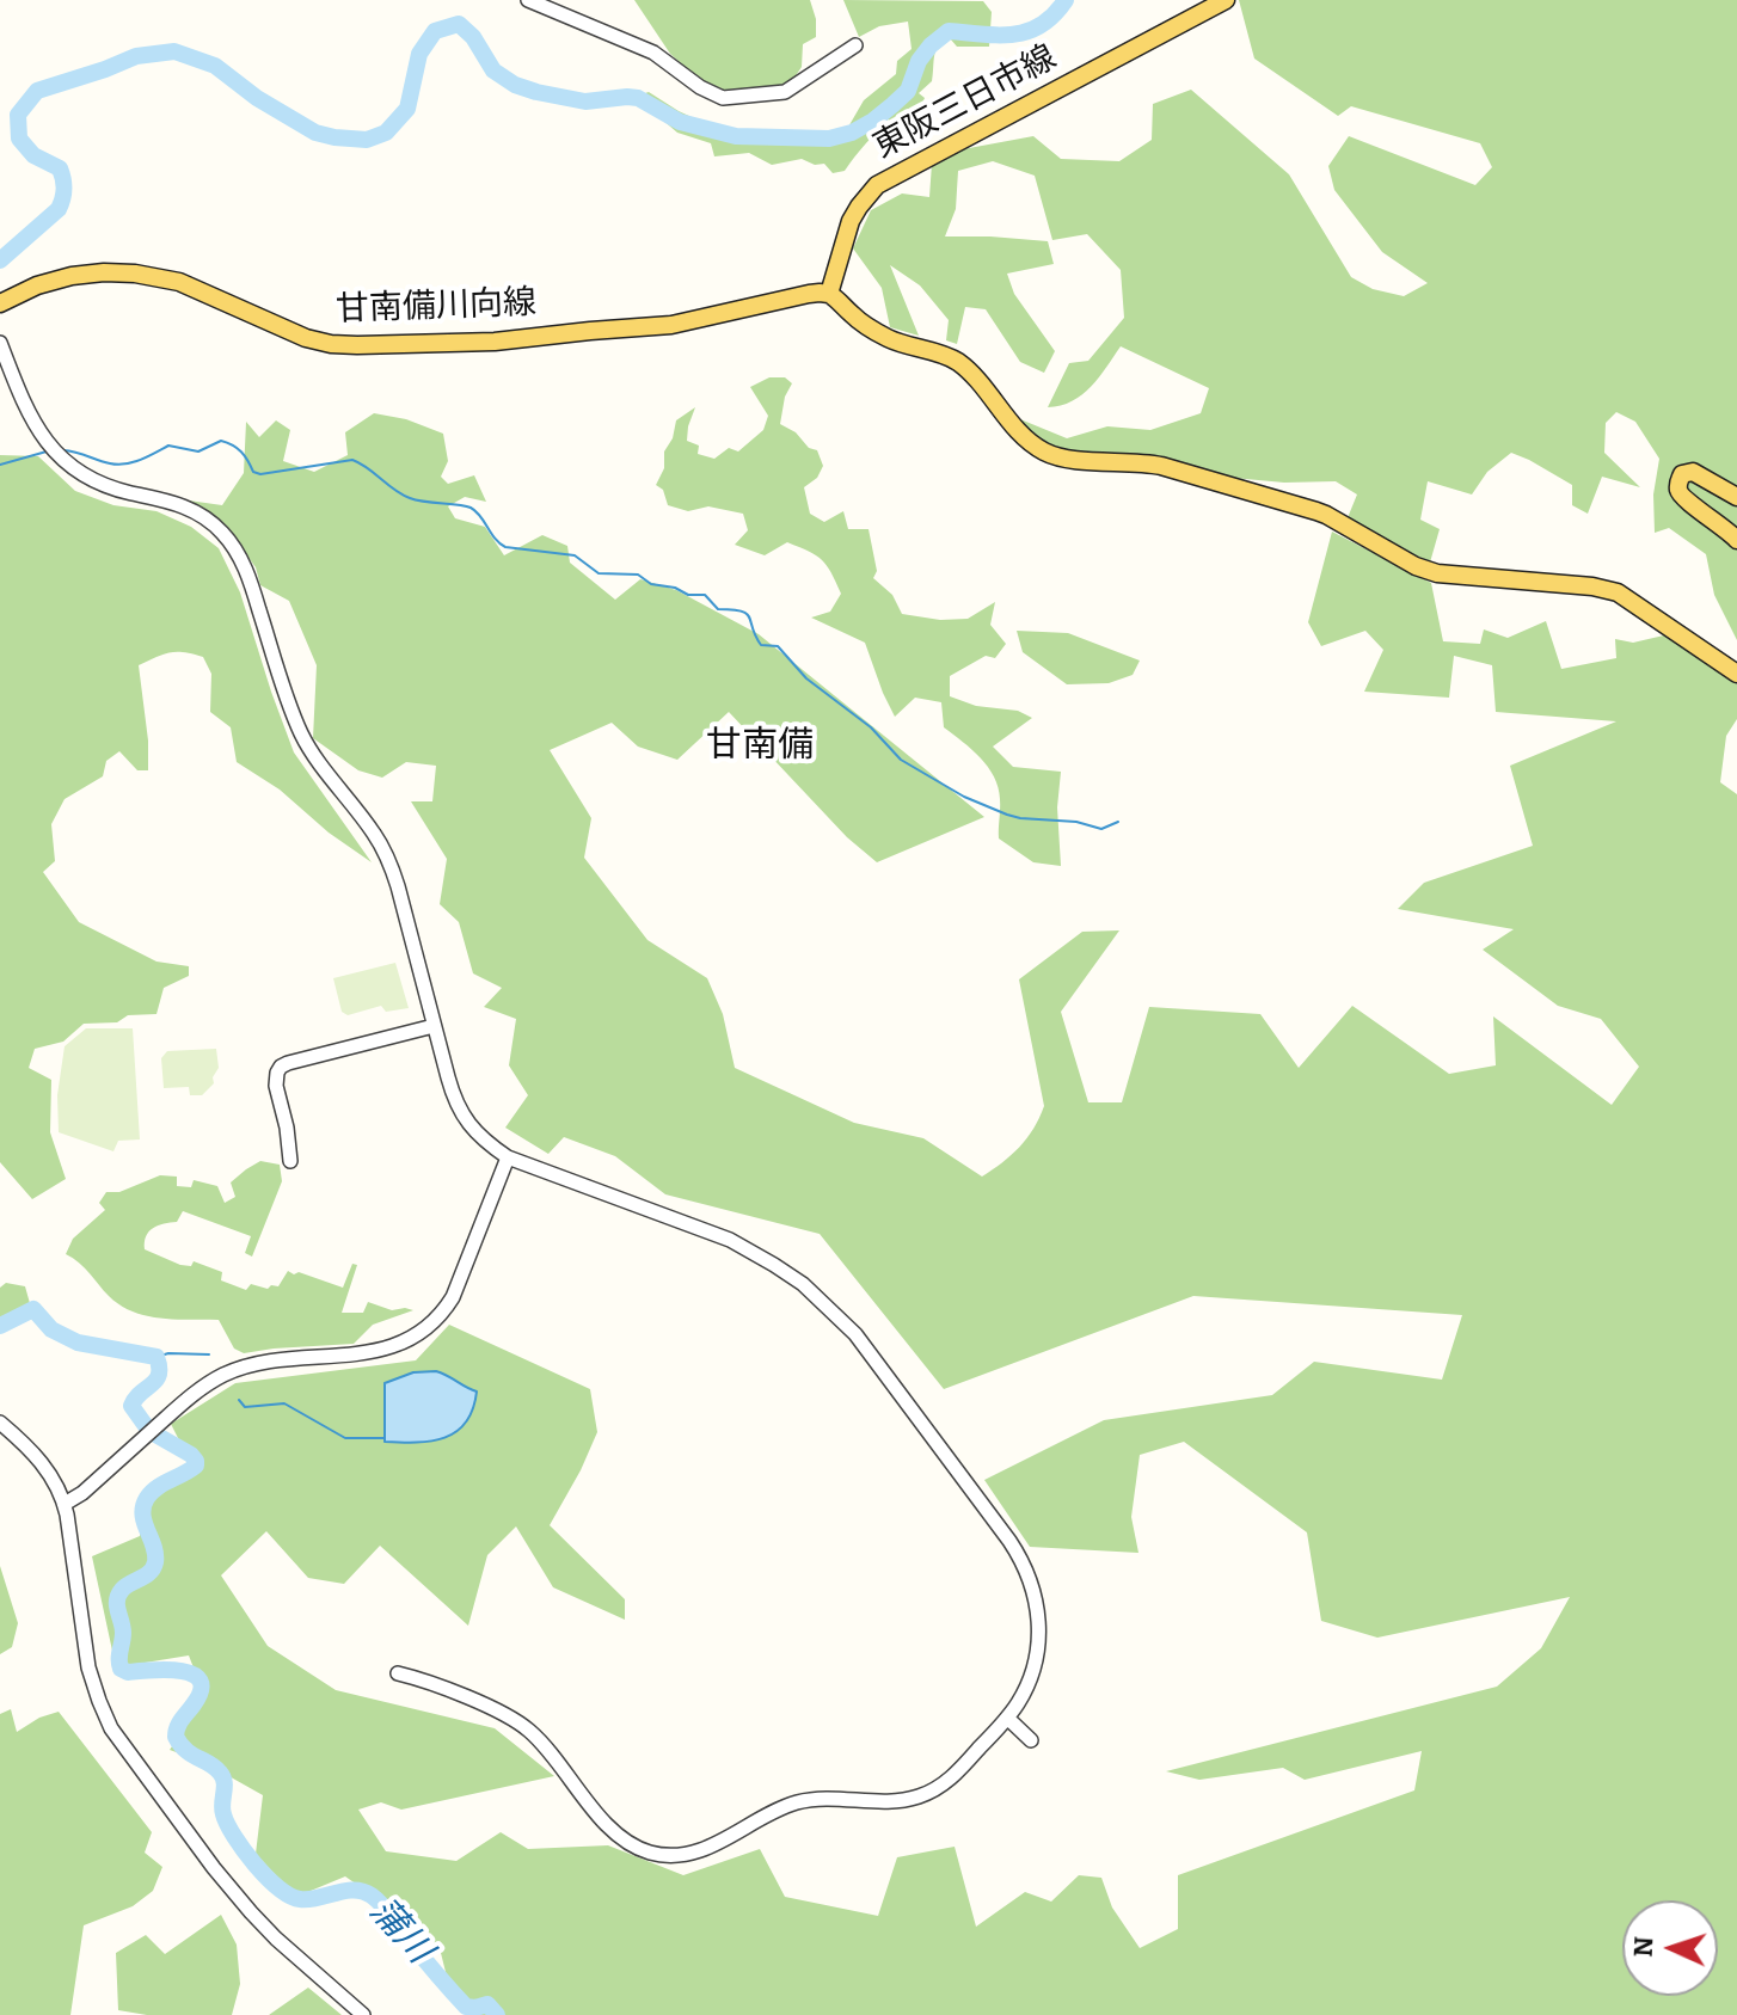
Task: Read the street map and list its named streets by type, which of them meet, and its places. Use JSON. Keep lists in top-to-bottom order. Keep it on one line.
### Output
{"streets":{"main road":["東阪三日市線","甘南備川向線"]},"crossings":[["東阪三日市線","甘南備川向線"]],"districts":["甘南備"],"water":["蒲川"],"north":"left"}
